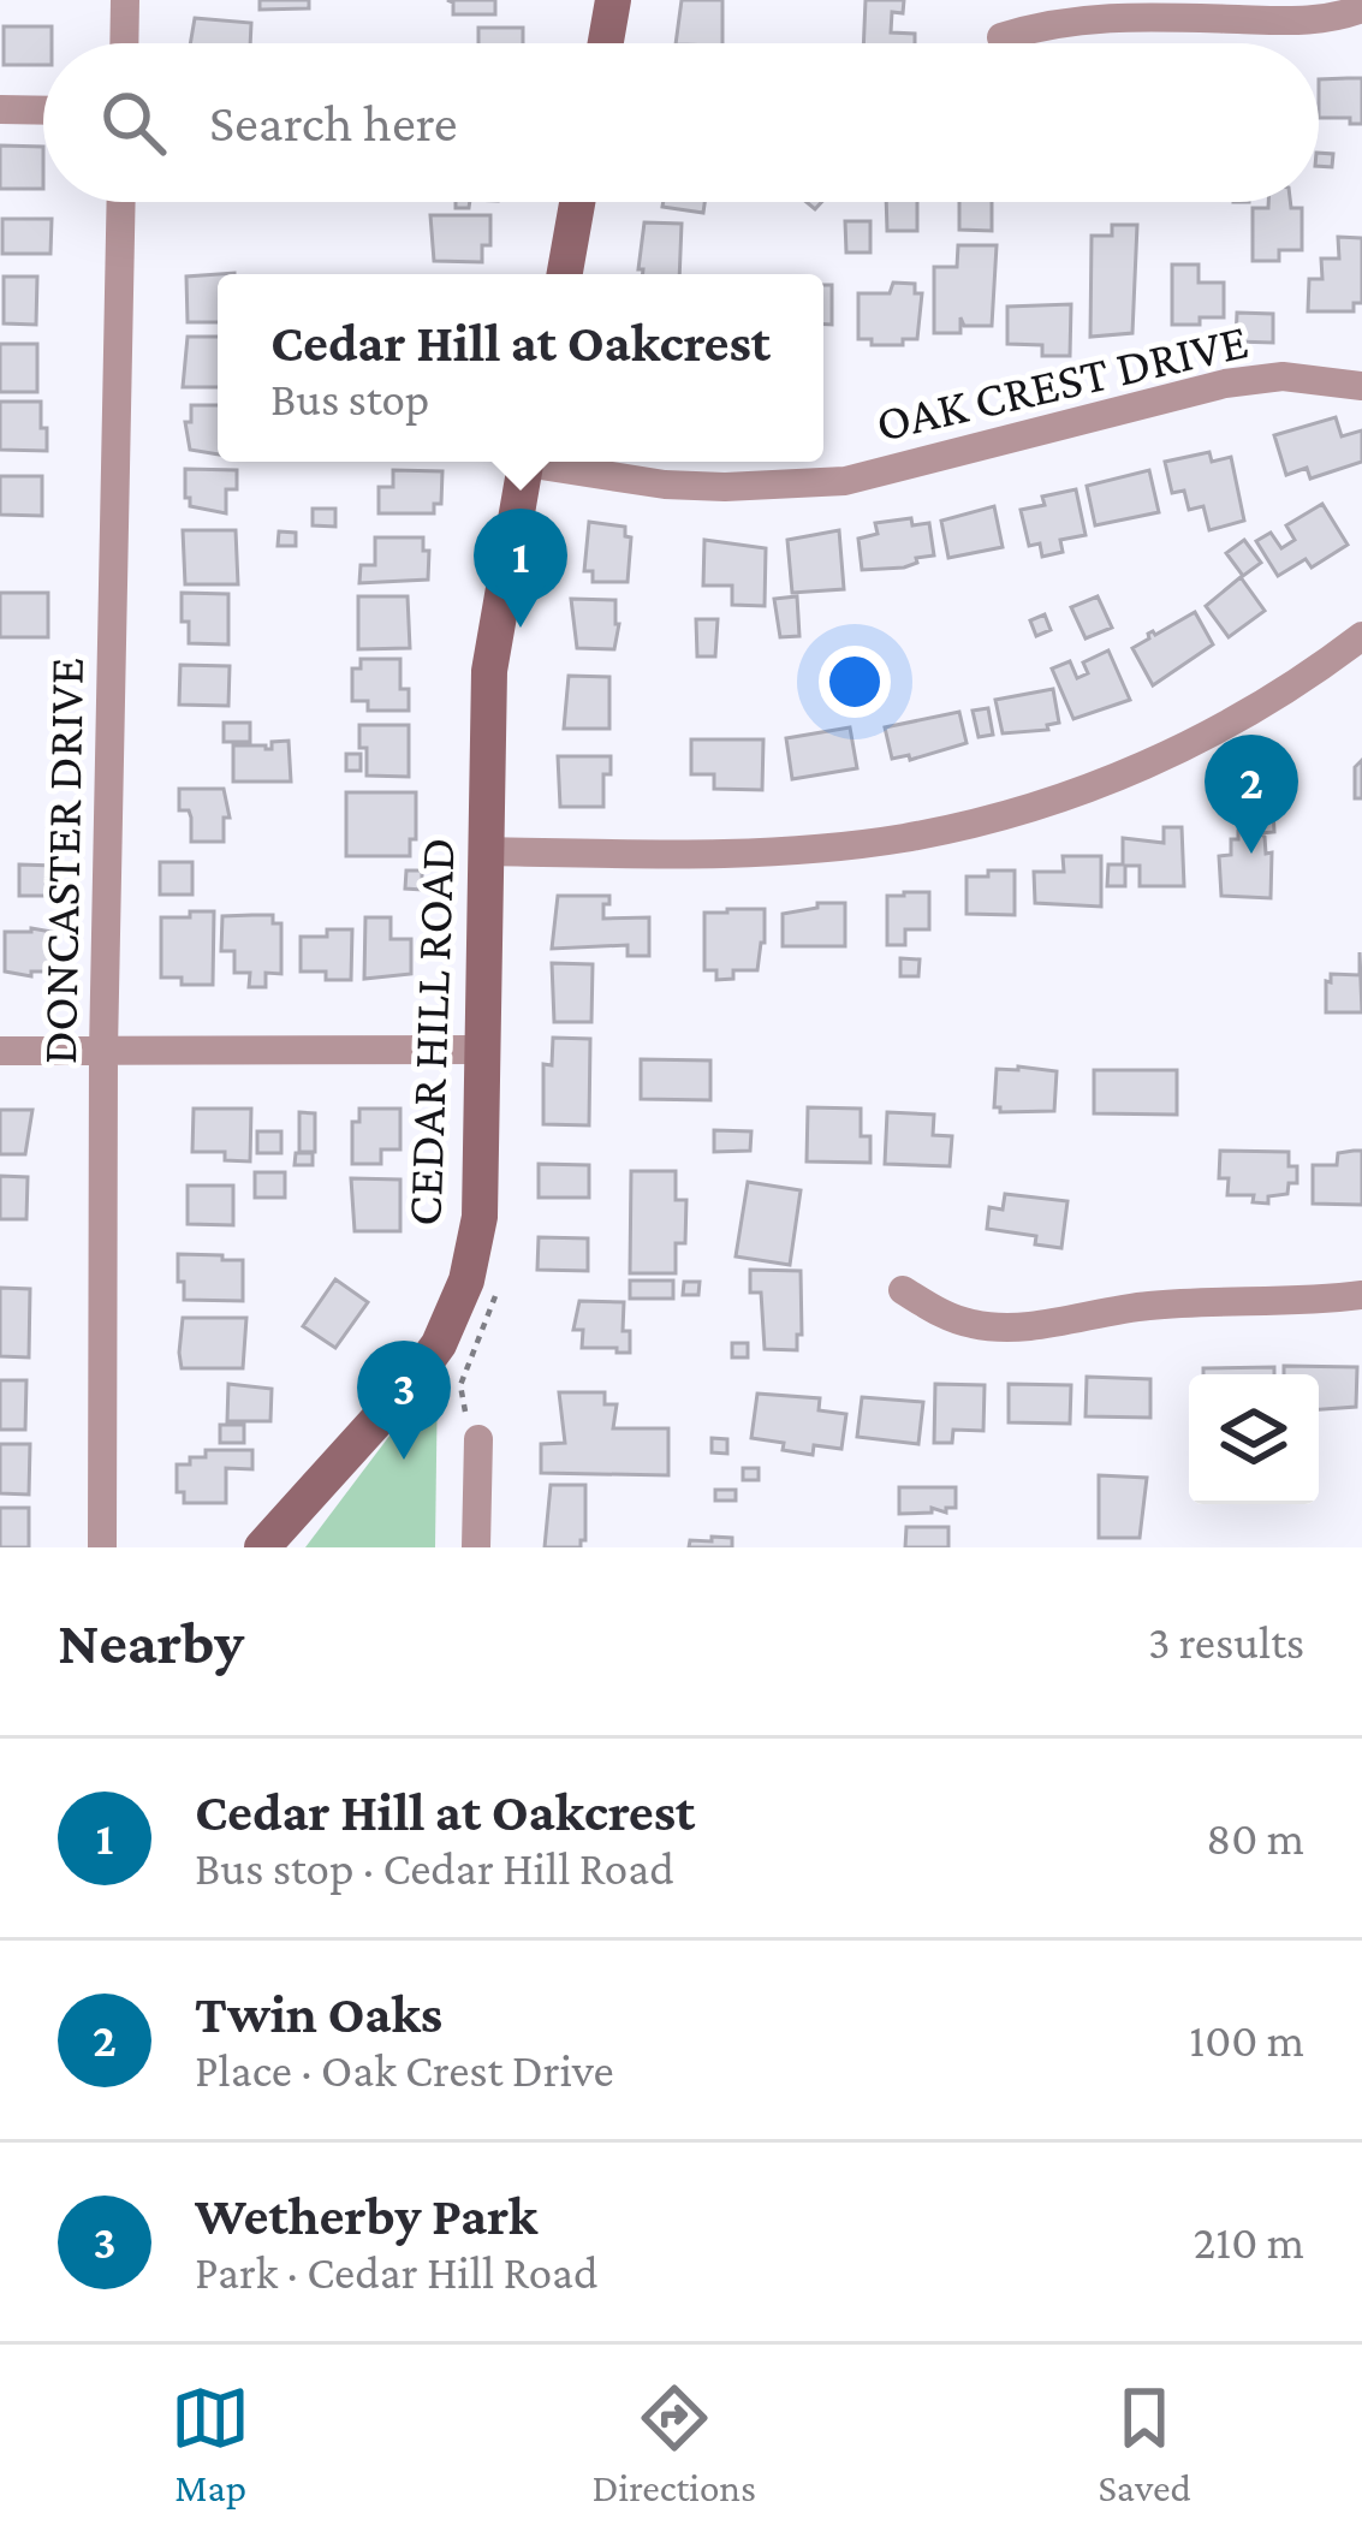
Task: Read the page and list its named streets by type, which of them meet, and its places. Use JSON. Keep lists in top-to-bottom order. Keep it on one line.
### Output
{"streets":{"street":["OAK CREST DRIVE","DONCASTER DRIVE","CEDAR HILL ROAD"]},"page":{"search":"Search here","popup":["Cedar Hill at Oakcrest","Bus stop"],"pins":["1","2","3"],"heading":["Nearby","3 results"],"list":[{"mark":"1","name":"Cedar Hill at Oakcrest","note":"Bus stop · Cedar Hill Road","value":"80 m"},{"mark":"2","name":"Twin Oaks","note":"Place · Oak Crest Drive","value":"100 m"},{"mark":"3","name":"Wetherby Park","note":"Park · Cedar Hill Road","value":"210 m"}],"nav":["Map","Directions","Saved"]}}
